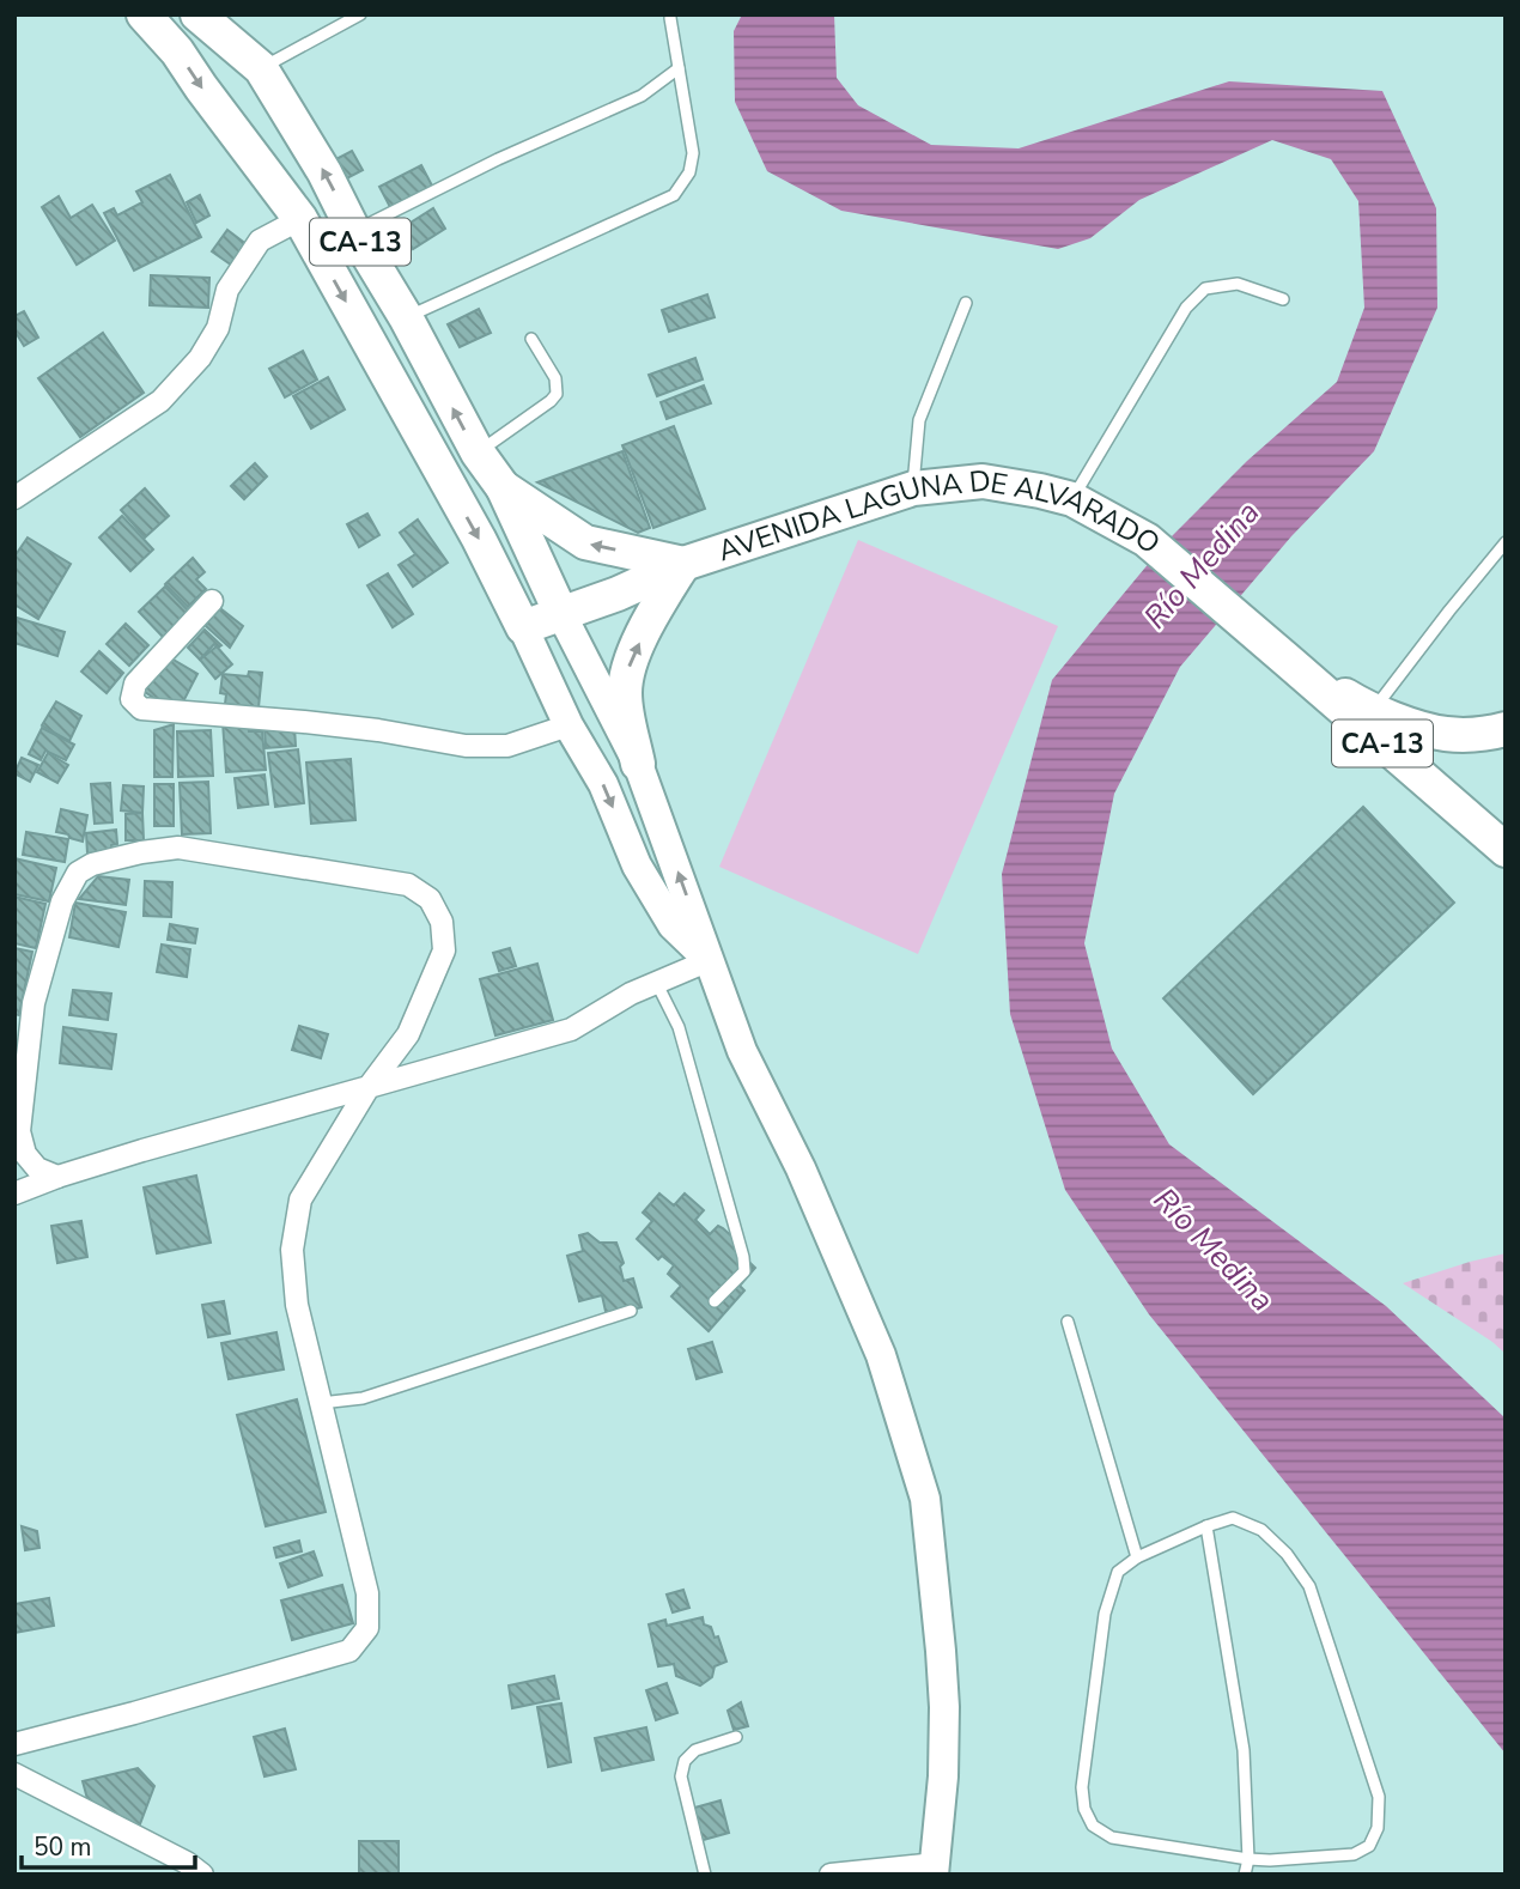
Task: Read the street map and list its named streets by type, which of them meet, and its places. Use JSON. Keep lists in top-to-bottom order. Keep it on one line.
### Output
{"streets":{"highway":["CA-13","AVENIDA LAGUNA DE ALVARADO"]},"crossings":[["CA-13","AVENIDA LAGUNA DE ALVARADO"]],"water":["Río Medina"],"scale_bar":"50 m"}
